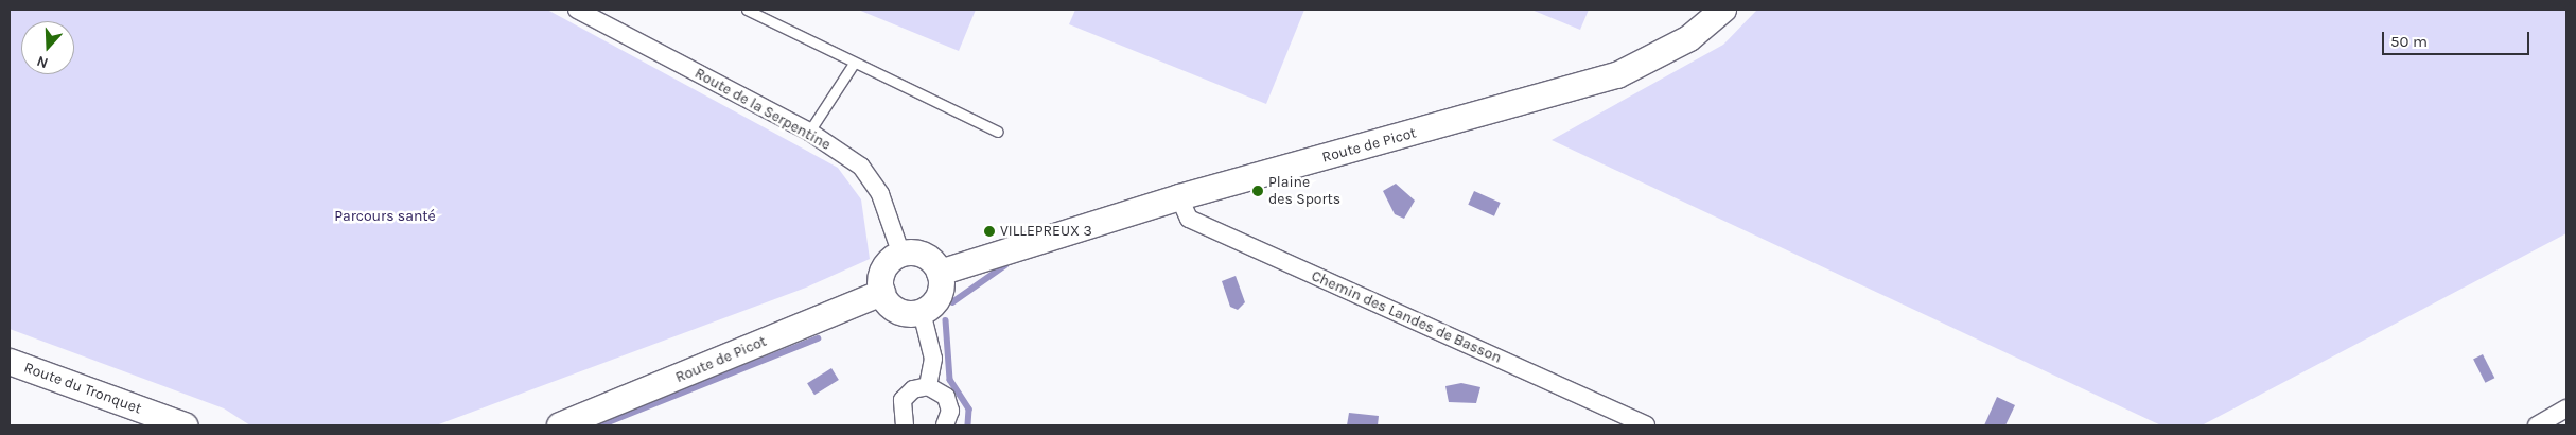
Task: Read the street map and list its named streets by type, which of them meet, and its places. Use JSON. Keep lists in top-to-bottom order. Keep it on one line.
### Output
{"streets":{"main road":["Route de Picot","Route du Tronquet"],"street":["Route de la Serpentine","Chemin des Landes de Basson"]},"crossings":[["Route de la Serpentine","Route de Picot"],["Route de Picot","Chemin des Landes de Basson"]],"parks":["Parcours santé"],"places":["Plaine des Sports","VILLEPREUX 3"],"scale_bar":"50 m","north":"bottom"}
